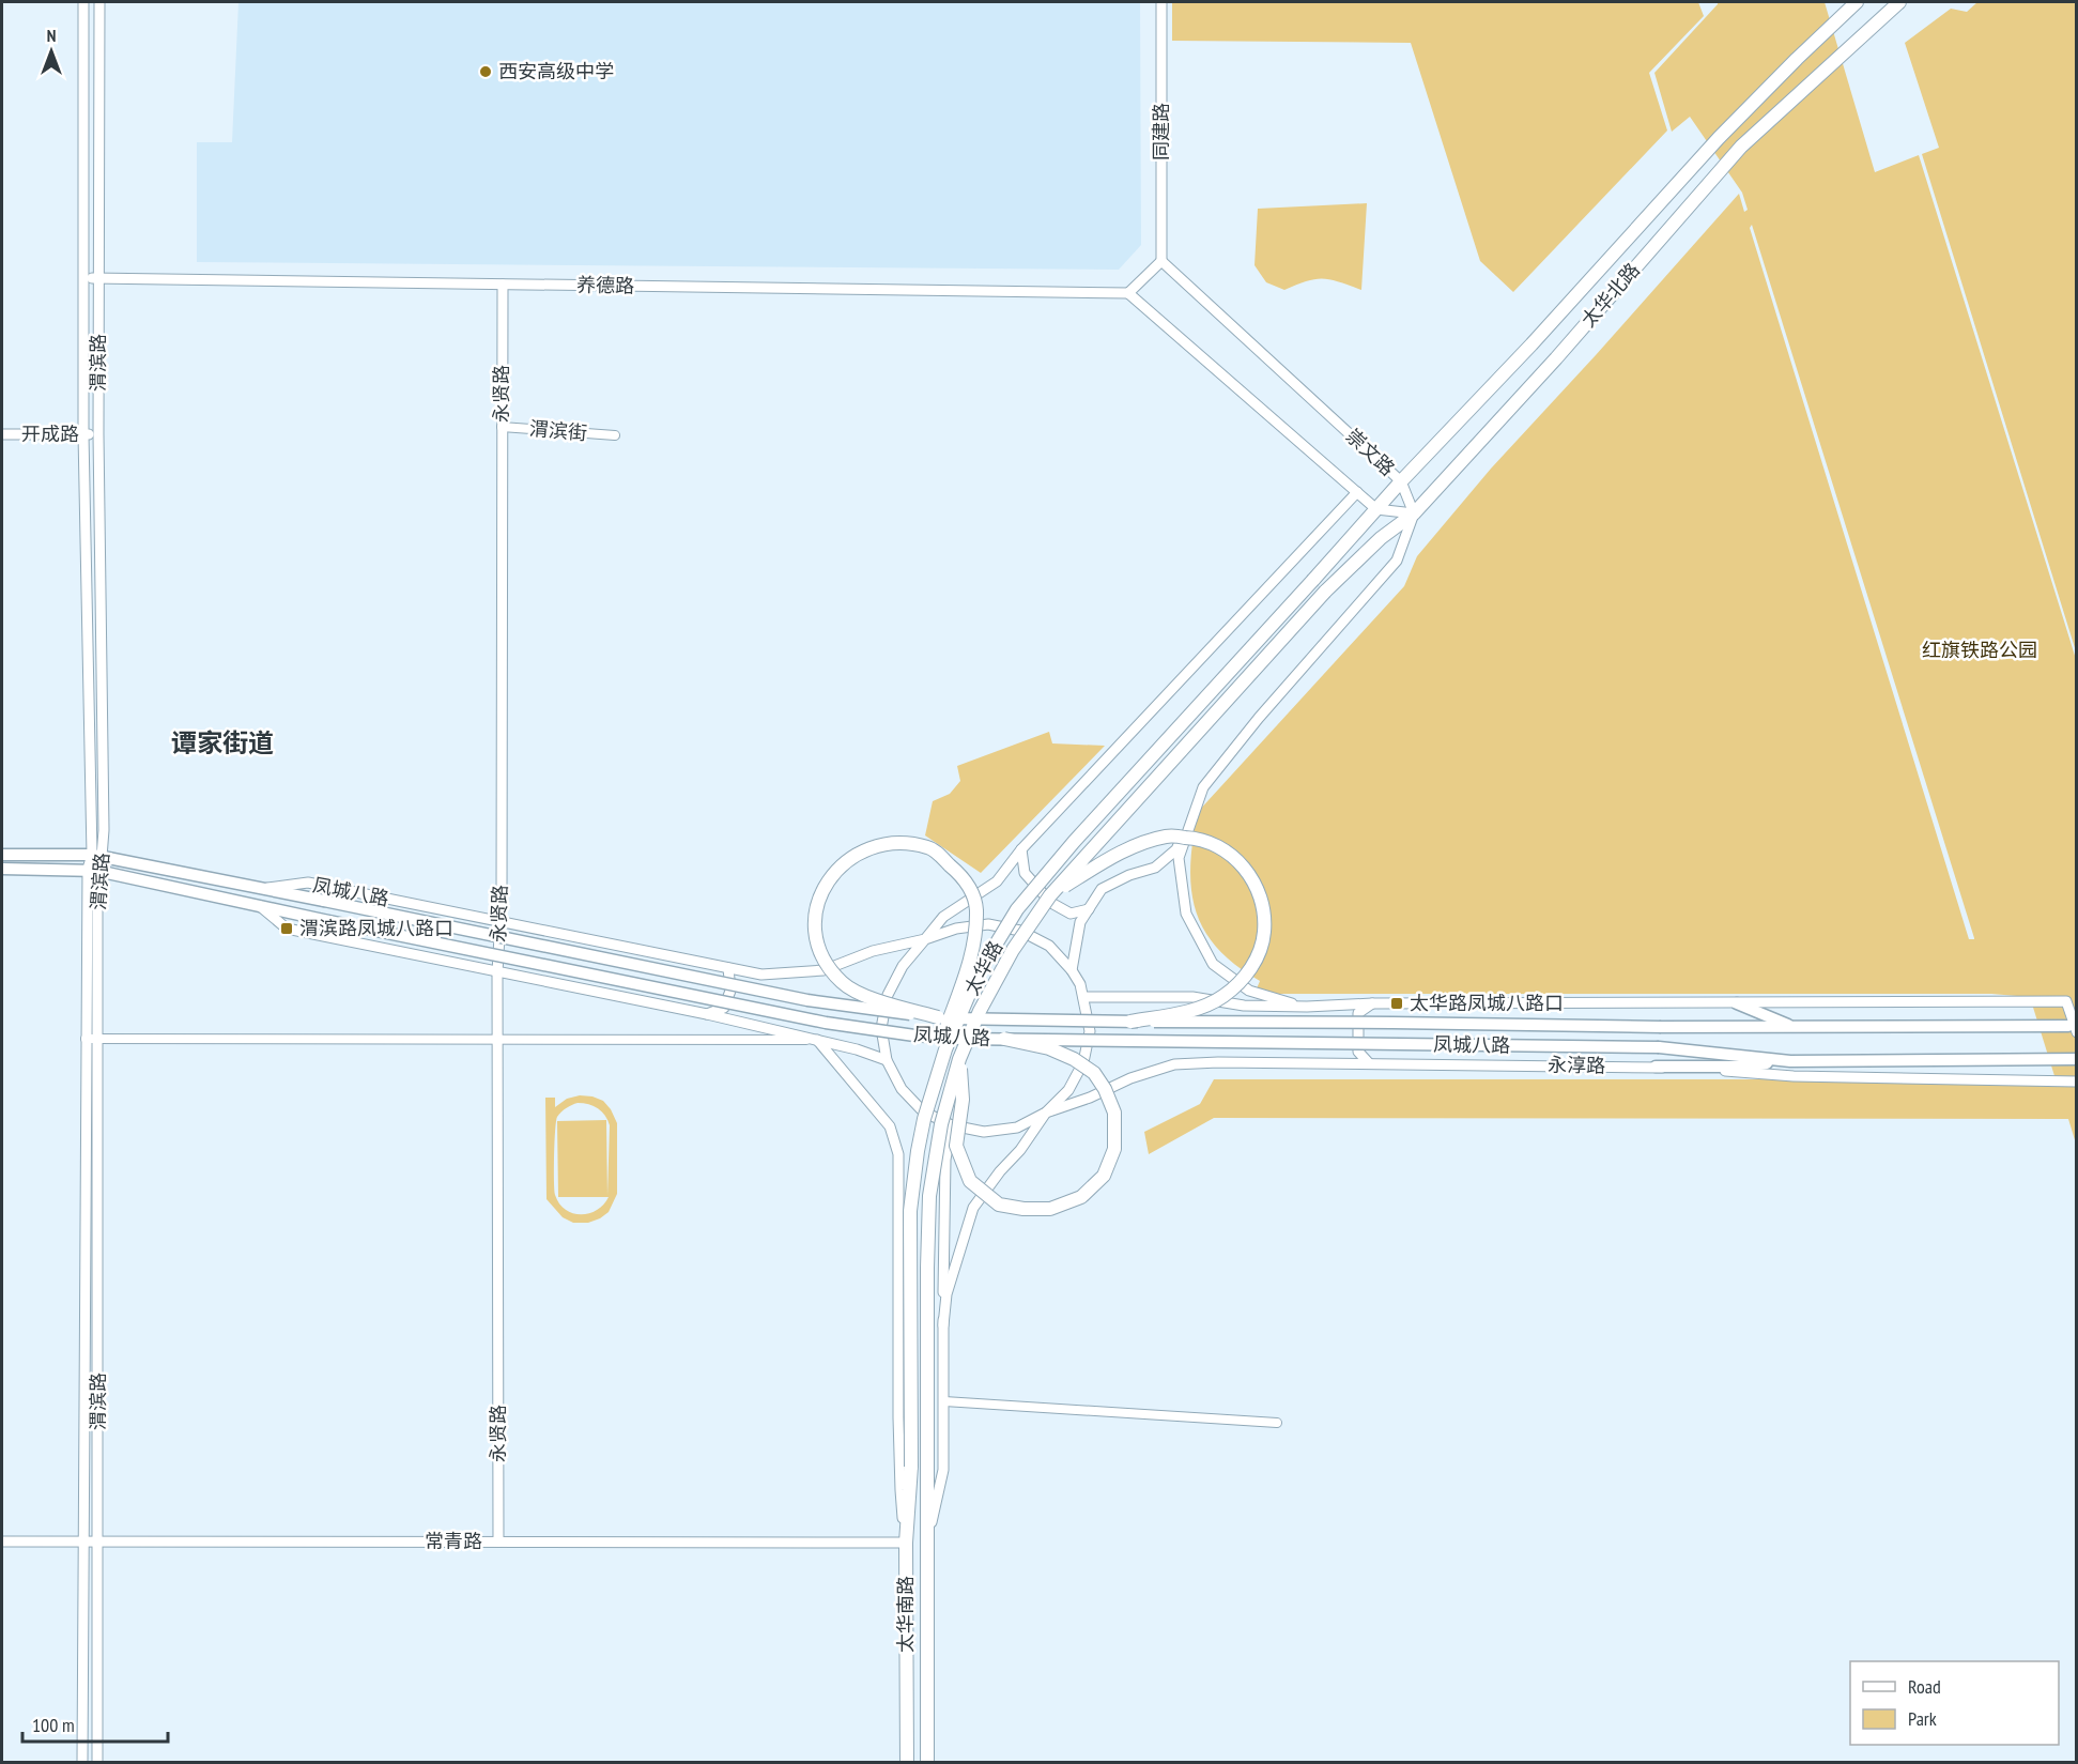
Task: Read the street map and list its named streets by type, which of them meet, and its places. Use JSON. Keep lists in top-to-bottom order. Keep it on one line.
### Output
{"streets":{"main road":["太华北路","凤城八路","太华路","太华南路"],"street":["同建路","养德路","渭滨路","永贤路","渭滨街","开成路","崇文路","永淳路","常青路"]},"crossings":[["同建路","崇文路"],["养德路","渭滨路"],["养德路","永贤路"],["养德路","崇文路"],["太华北路","崇文路"],["太华北路","太华路"],["渭滨路","开成路"],["渭滨路","凤城八路"],["渭滨路","常青路"],["永贤路","渭滨街"],["永贤路","凤城八路"],["永贤路","常青路"],["凤城八路","永淳路"],["太华路","太华南路"],["常青路","太华南路"]],"districts":["谭家街道"],"parks":["红旗铁路公园"],"places":{"other":["西安高级中学"],"transit":["渭滨路凤城八路口","太华路凤城八路口"]},"legend":["Road","Park"],"scale_bar":"100 m","north":"top"}
